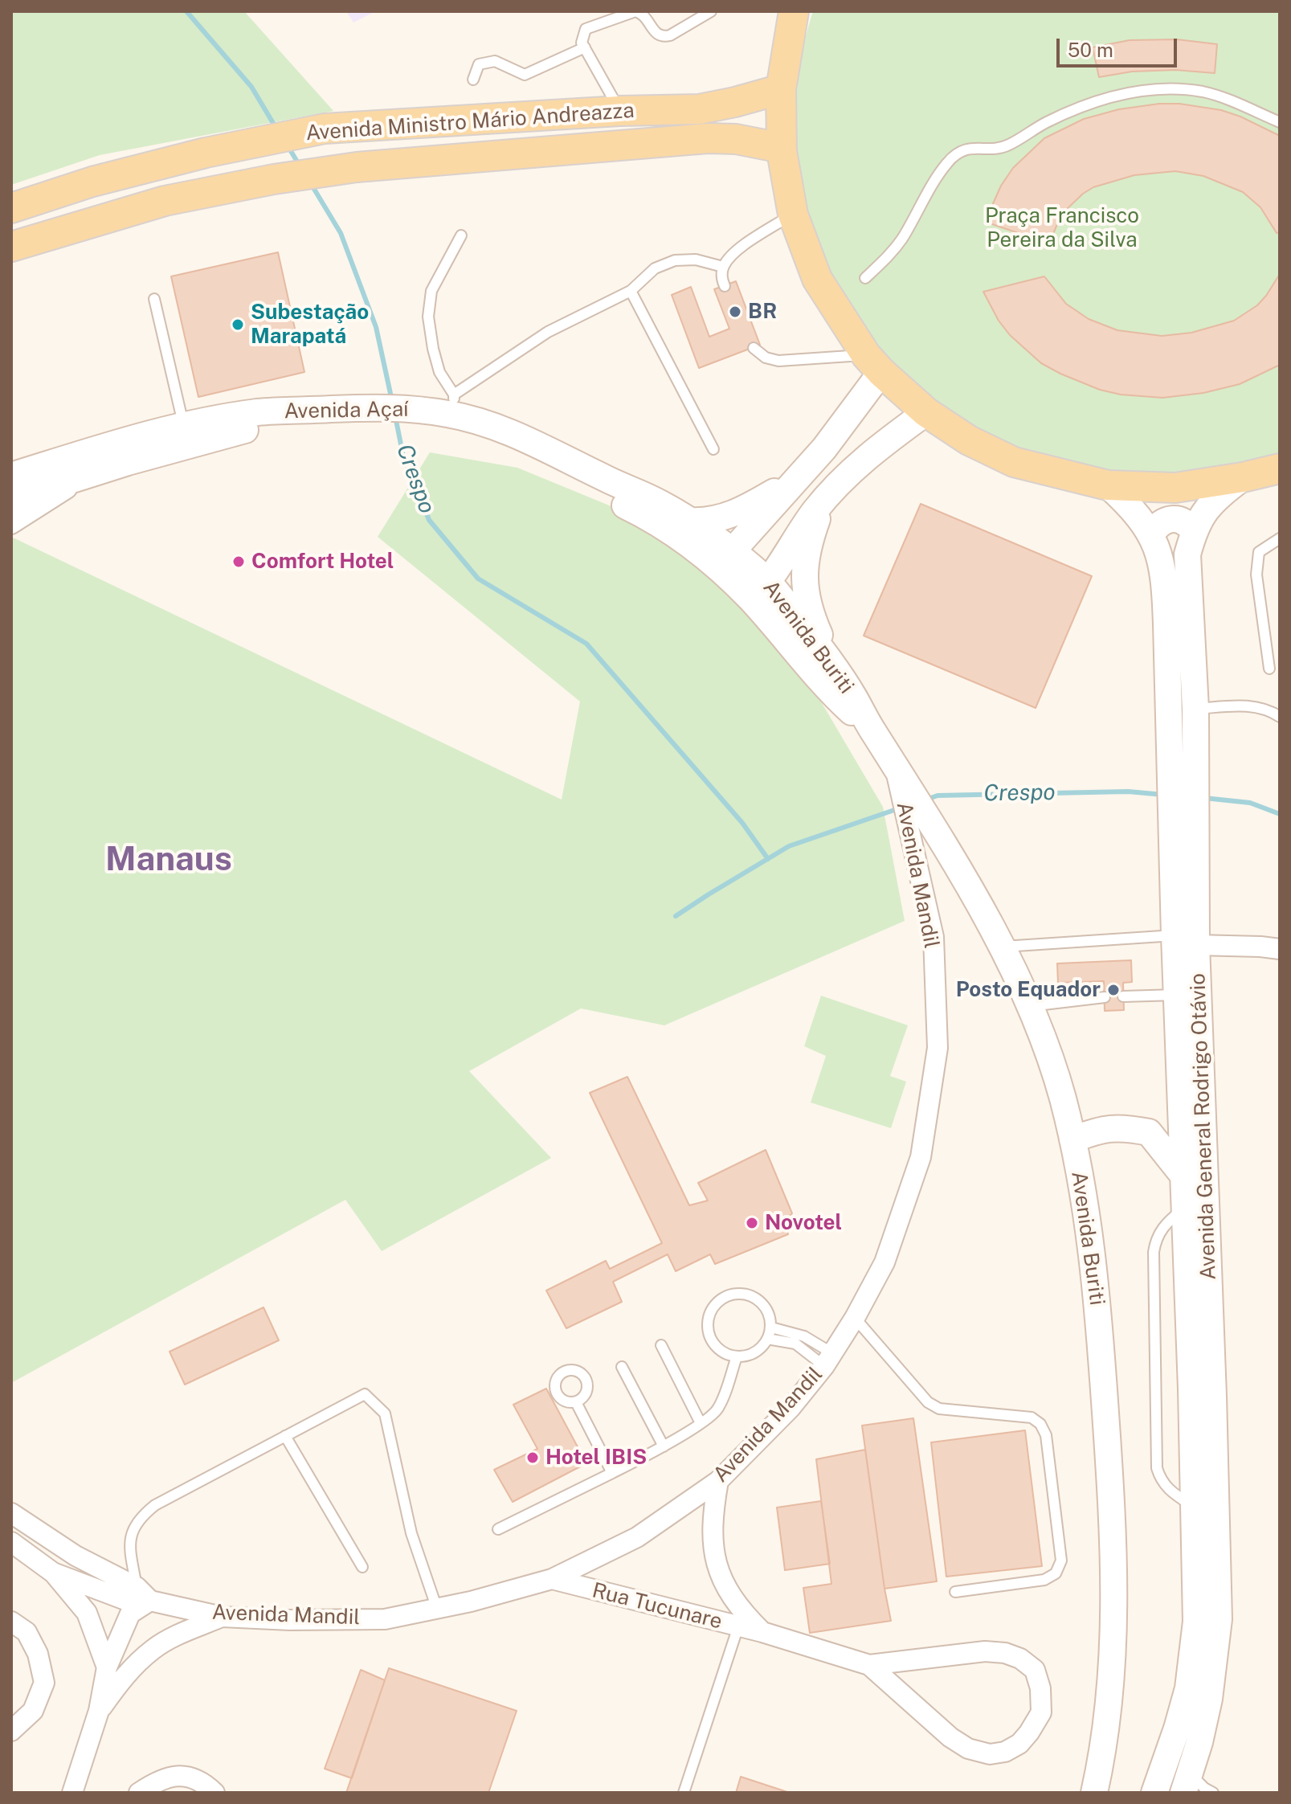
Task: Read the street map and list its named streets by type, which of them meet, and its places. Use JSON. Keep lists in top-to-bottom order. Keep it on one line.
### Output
{"streets":{"main road":["Avenida Ministro Mário Andreazza","Avenida Açaí","Avenida Buriti","Avenida General Rodrigo Otávio"],"street":["Avenida Mandil","Rua Tucunare"]},"crossings":[["Avenida Açaí","Avenida Buriti"],["Avenida Buriti","Avenida Mandil"],["Avenida Mandil","Rua Tucunare"]],"districts":["Manaus"],"water":["Crespo"],"parks":["Praça Francisco Pereira da Silva"],"places":["BR","Subestação Marapatá","Comfort Hotel","Posto Equador","Novotel","Hotel IBIS"],"scale_bar":"50 m"}
